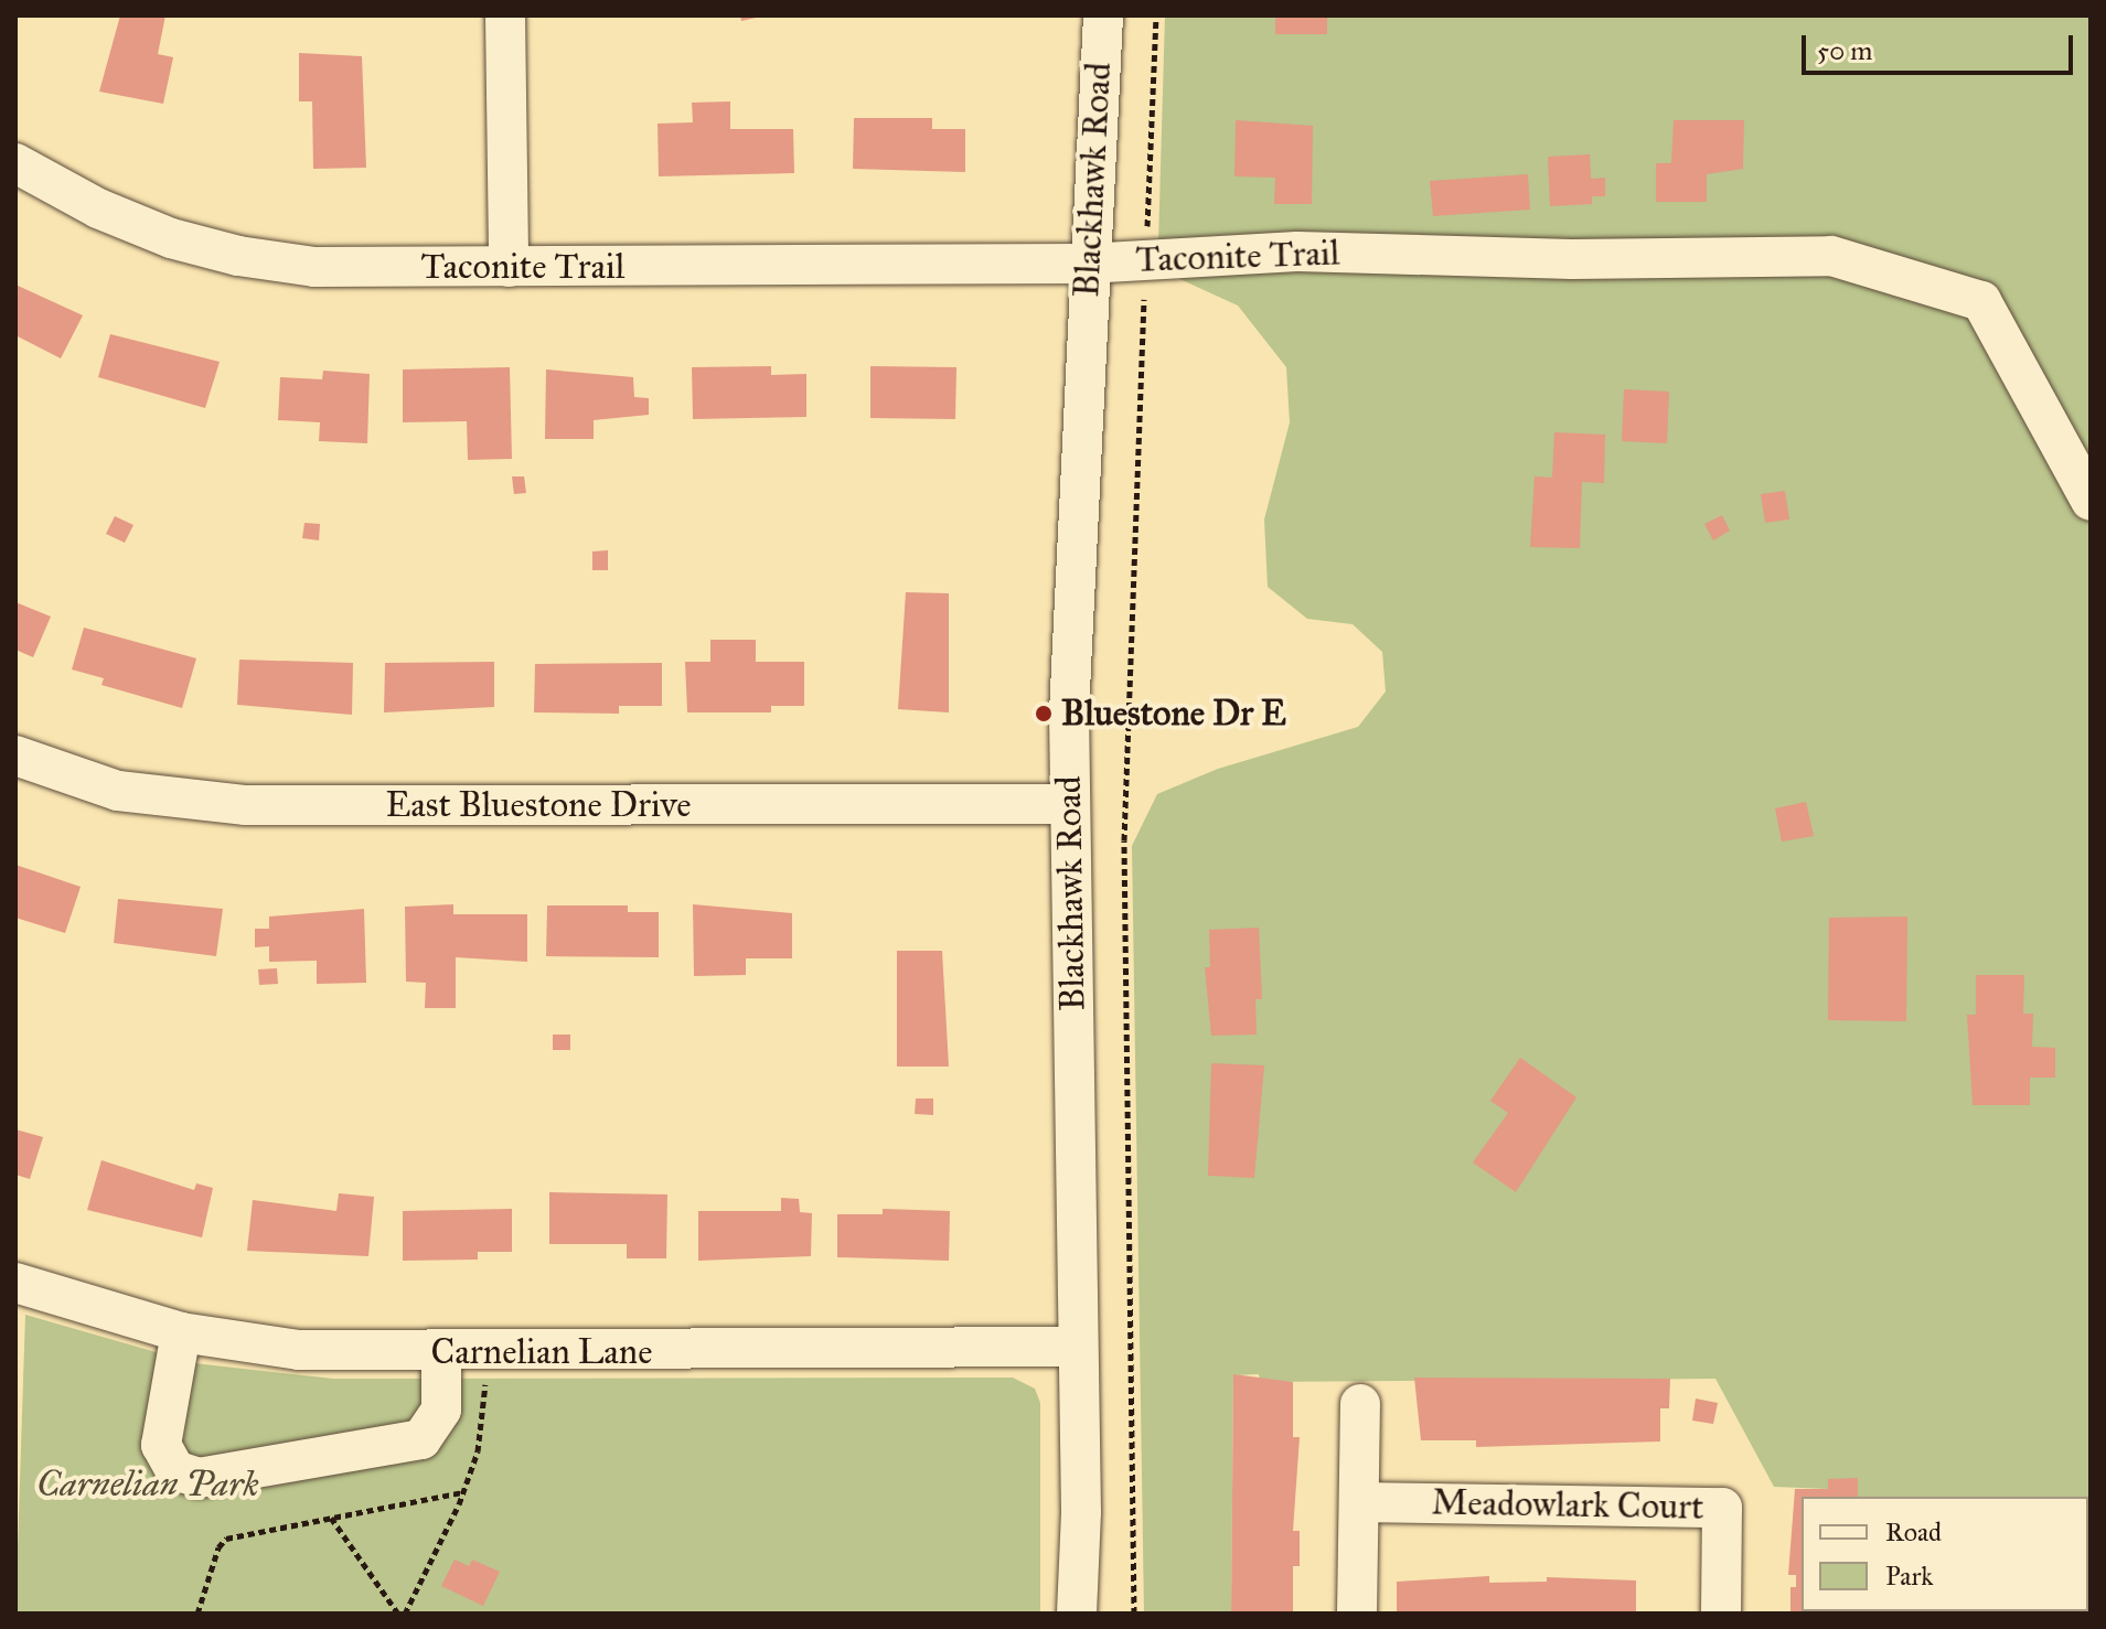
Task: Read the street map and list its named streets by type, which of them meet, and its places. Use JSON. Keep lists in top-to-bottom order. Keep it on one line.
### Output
{"streets":{"street":["Blackhawk Road","Taconite Trail","East Bluestone Drive","Carnelian Lane","Meadowlark Court"]},"crossings":[["Blackhawk Road","Taconite Trail"],["Blackhawk Road","East Bluestone Drive"],["Blackhawk Road","Carnelian Lane"]],"parks":["Carnelian Park"],"places":["Bluestone Dr E"],"legend":["Road","Park"],"scale_bar":"50 m"}
